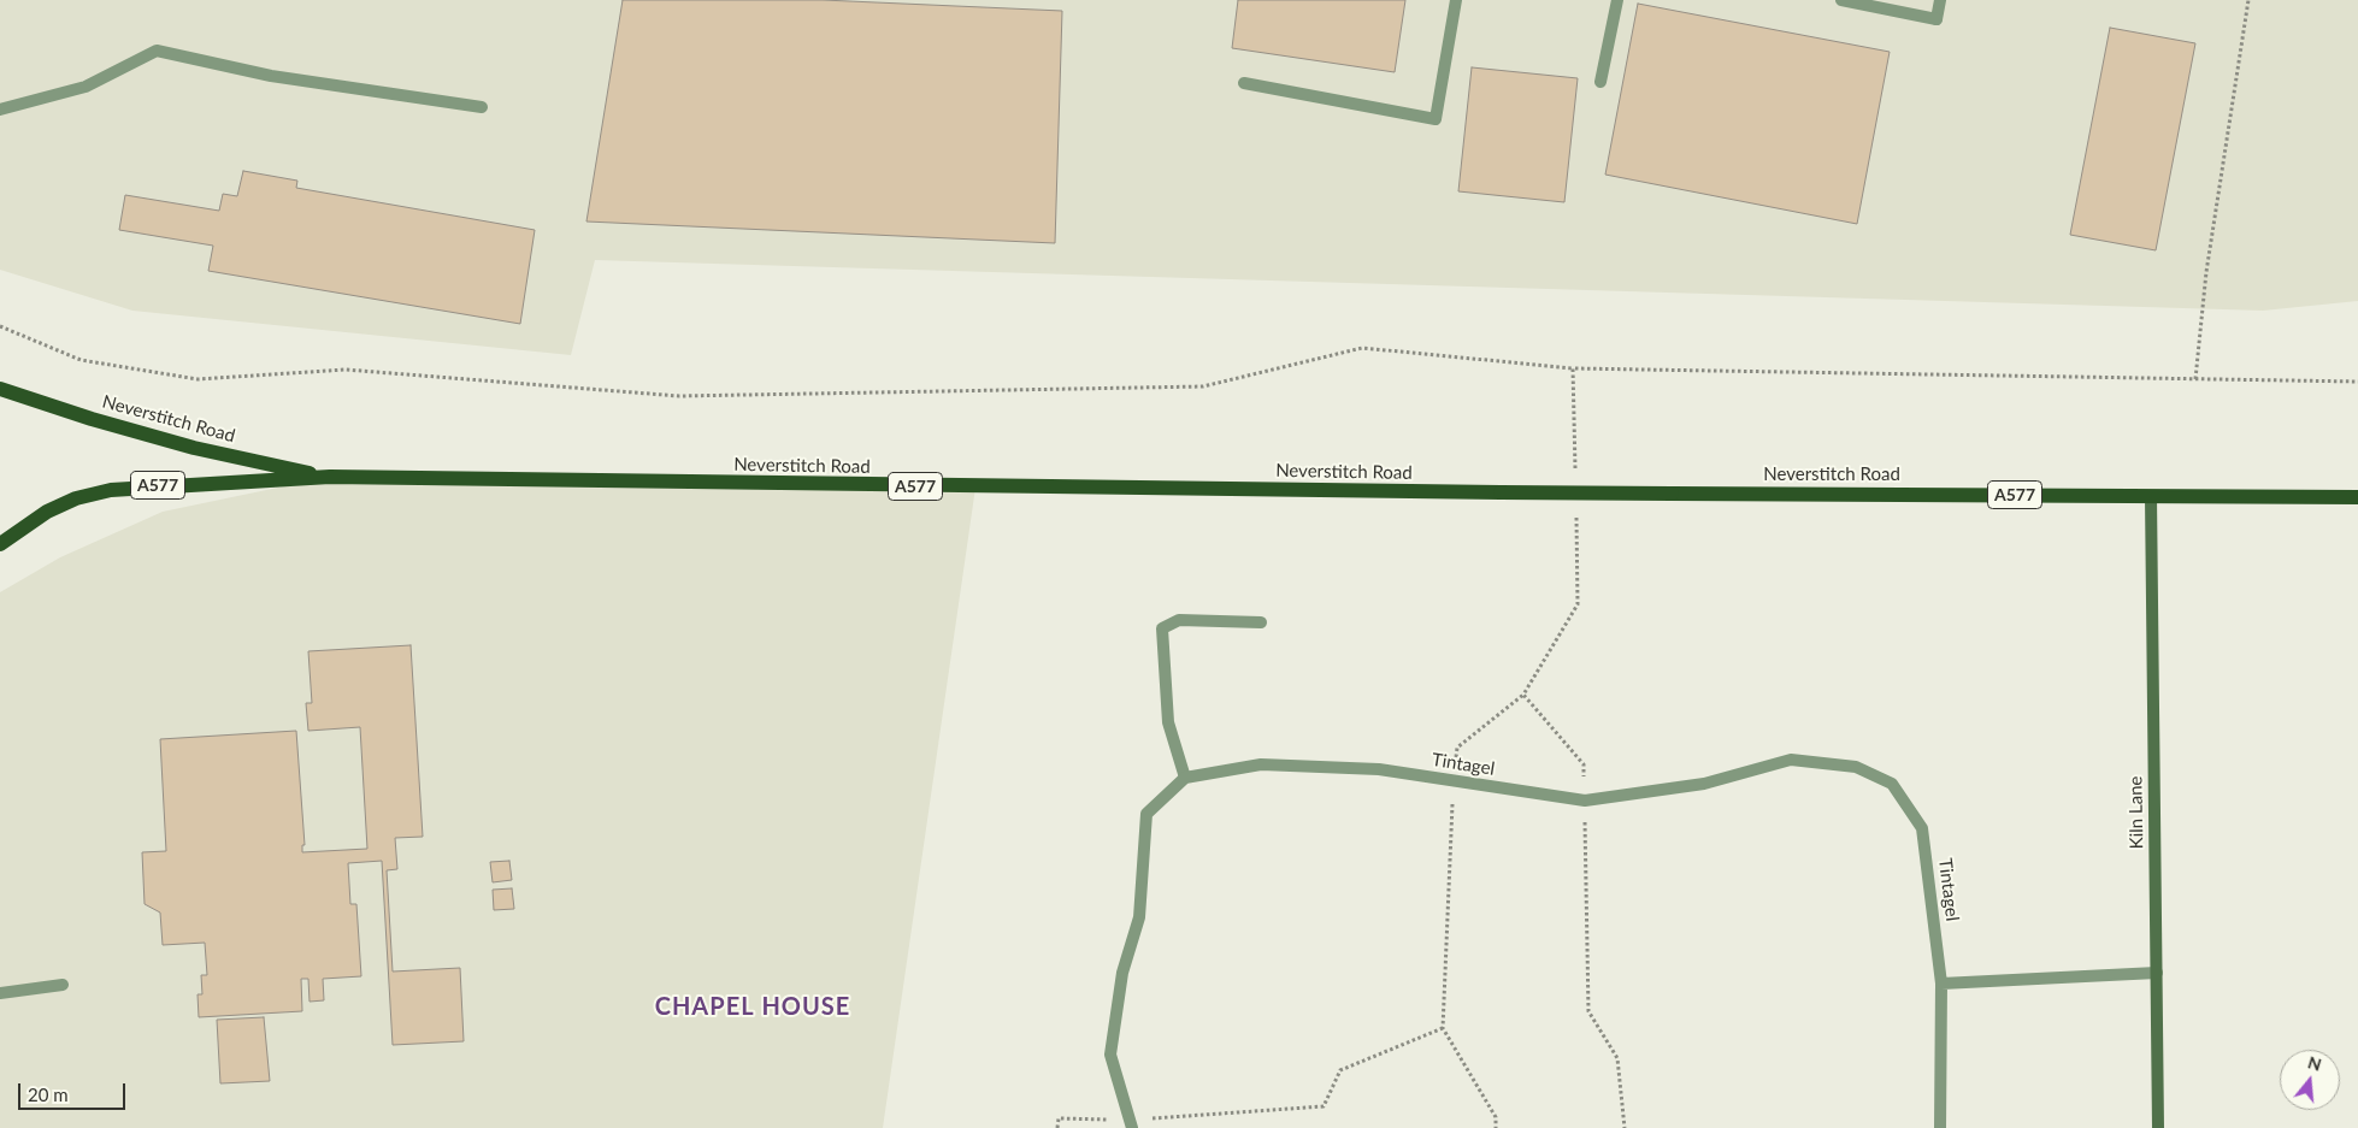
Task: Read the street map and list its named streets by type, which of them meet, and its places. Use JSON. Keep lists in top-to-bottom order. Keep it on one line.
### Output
{"streets":{"main road":["Neverstitch Road","A577"],"street":["Tintagel","Kiln Lane"]},"crossings":[["Neverstitch Road","Kiln Lane"]],"districts":["CHAPEL HOUSE"],"scale_bar":"20 m","north":"top"}
